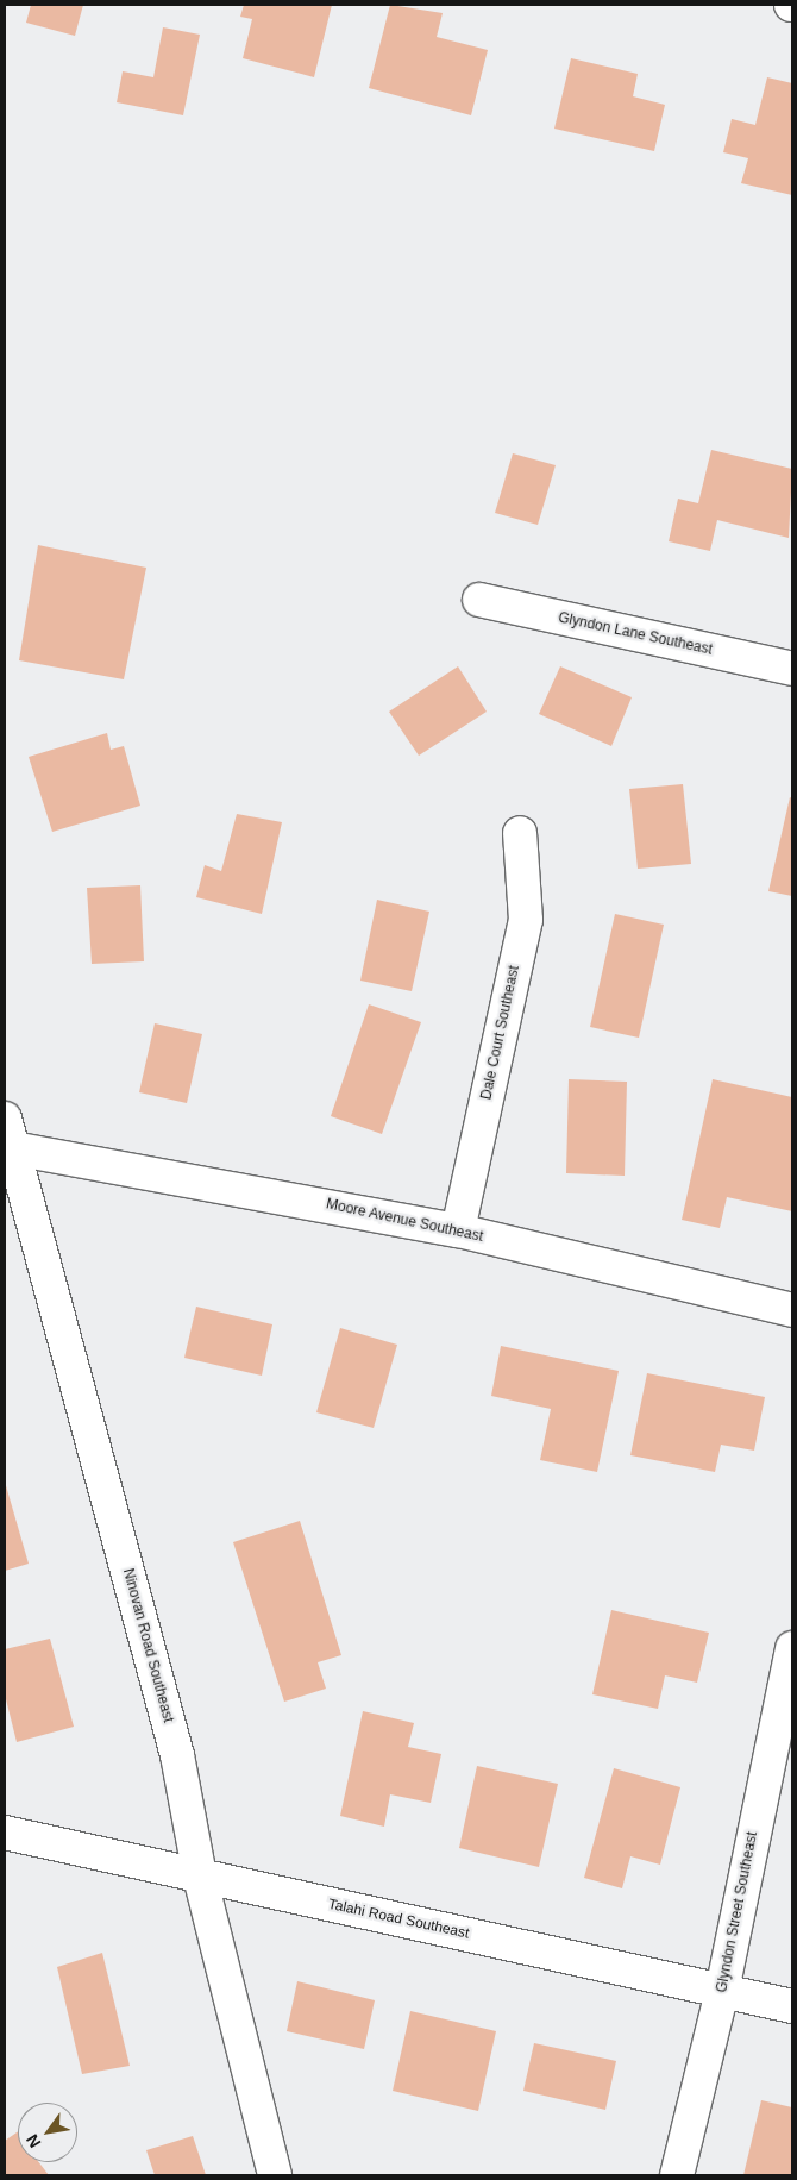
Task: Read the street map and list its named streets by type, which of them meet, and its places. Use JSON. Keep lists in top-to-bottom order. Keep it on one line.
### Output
{"streets":{"street":["Glyndon Lane Southeast","Dale Court Southeast","Moore Avenue Southeast","Ninovan Road Southeast","Glyndon Street Southeast","Talahi Road Southeast"]},"crossings":[["Dale Court Southeast","Moore Avenue Southeast"],["Moore Avenue Southeast","Ninovan Road Southeast"],["Ninovan Road Southeast","Talahi Road Southeast"],["Glyndon Street Southeast","Talahi Road Southeast"]],"north":"bottom left"}
